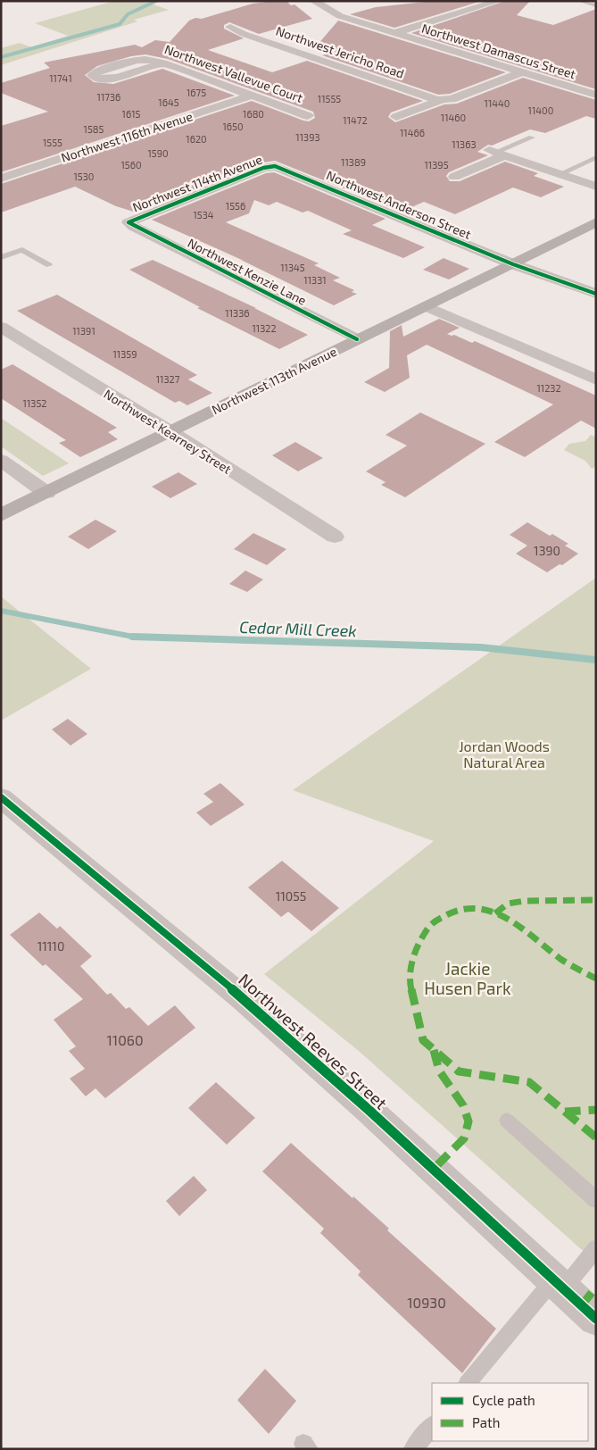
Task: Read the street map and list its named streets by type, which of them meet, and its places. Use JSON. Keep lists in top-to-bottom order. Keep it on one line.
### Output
{"streets":{"street":["Northwest Damascus Street","Northwest Jericho Road","Northwest Vallevue Court","Northwest 116th Avenue","Northwest 114th Avenue","Northwest Anderson Street","Northwest Kenzie Lane","Northwest 113th Avenue","Northwest Kearney Street","Northwest Reeves Street"]},"crossings":[["Northwest Vallevue Court","Northwest 116th Avenue"],["Northwest 114th Avenue","Northwest Anderson Street"],["Northwest 114th Avenue","Northwest Kenzie Lane"],["Northwest Anderson Street","Northwest 113th Avenue"],["Northwest Kenzie Lane","Northwest 113th Avenue"],["Northwest 113th Avenue","Northwest Kearney Street"]],"water":["Cedar Mill Creek"],"parks":["Jordan Woods Natural Area","Jackie Husen Park"],"house_numbers":["11741","1675","11736","11555","1645","11440","11400","1615","1680","11460","11472","1650","1585","11466","11393","1620","1555","11363","1590","11389","1560","11395","1530","1556","1534","11345","11331","11336","11322","11391","11359","11327","11232","11352","1390","11055","11110","11060","10930"],"legend":["Cycle path","Path"]}
